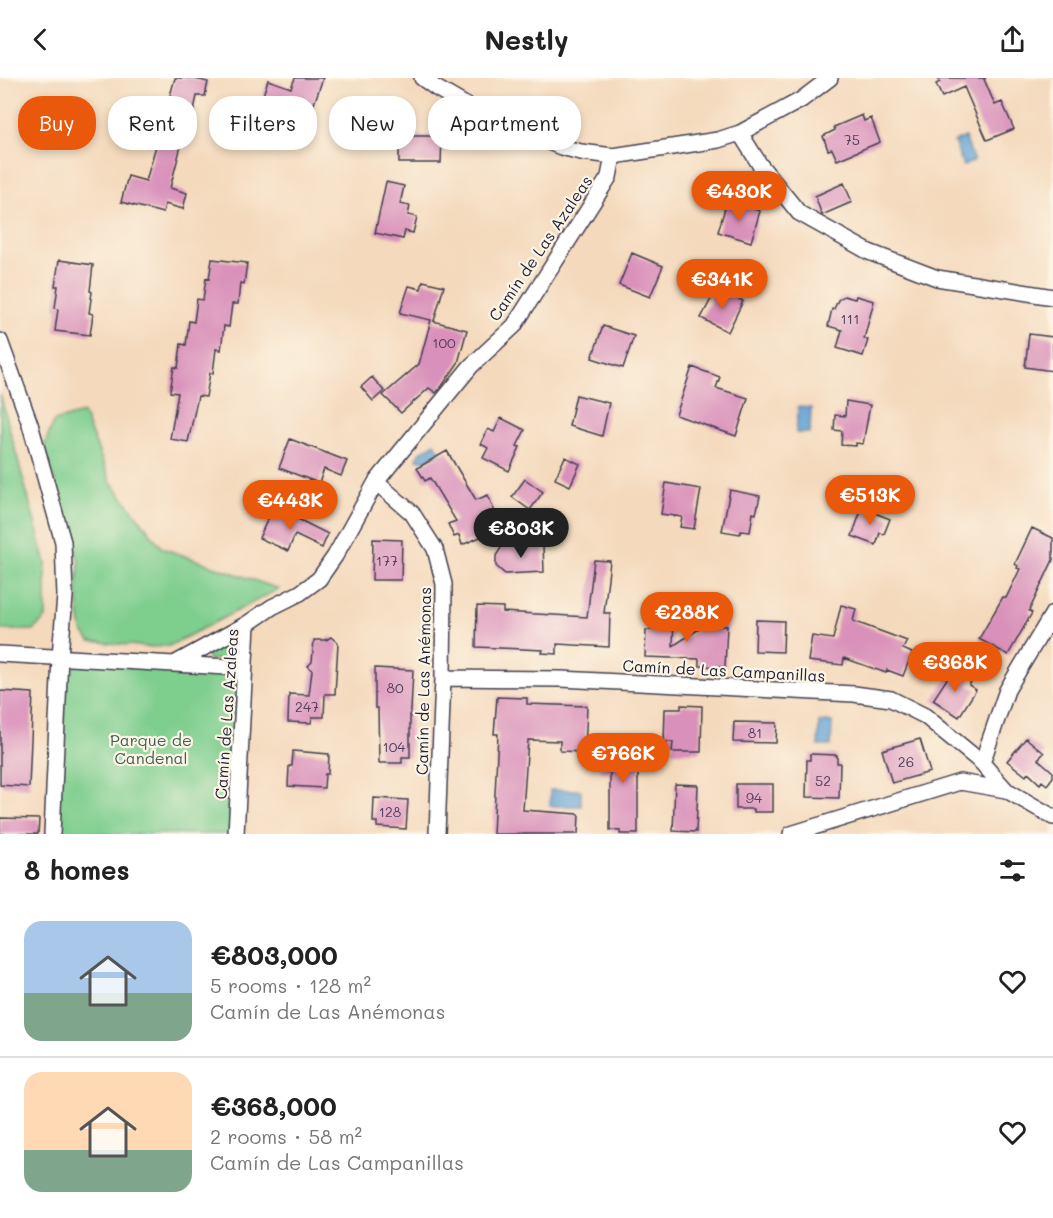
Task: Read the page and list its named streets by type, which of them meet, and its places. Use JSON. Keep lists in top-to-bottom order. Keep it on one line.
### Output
{"streets":{"street":["Camín de Las Azaleas","Camín de Las Campanillas","Camín de Las Anémonas"]},"crossings":[["Camín de Las Azaleas","Camín de Las Anémonas"],["Camín de Las Campanillas","Camín de Las Anémonas"]],"parks":["Parque de Candenal"],"house_numbers":["75","111","100","177","80","247","81","104","26","52","94","128"],"page":{"header":"Nestly","chip":["Buy","Rent","Filters","New","Apartment"],"price":["€430K","€341K","€513K","€443K","€803K","€288K","€368K","€766K"],"heading":"8 homes","list":[{"name":"€803,000","note":"5 rooms · 128 m² · Camín de Las Anémonas"},{"name":"€368,000","note":"2 rooms · 58 m² · Camín de Las Campanillas"}]}}
